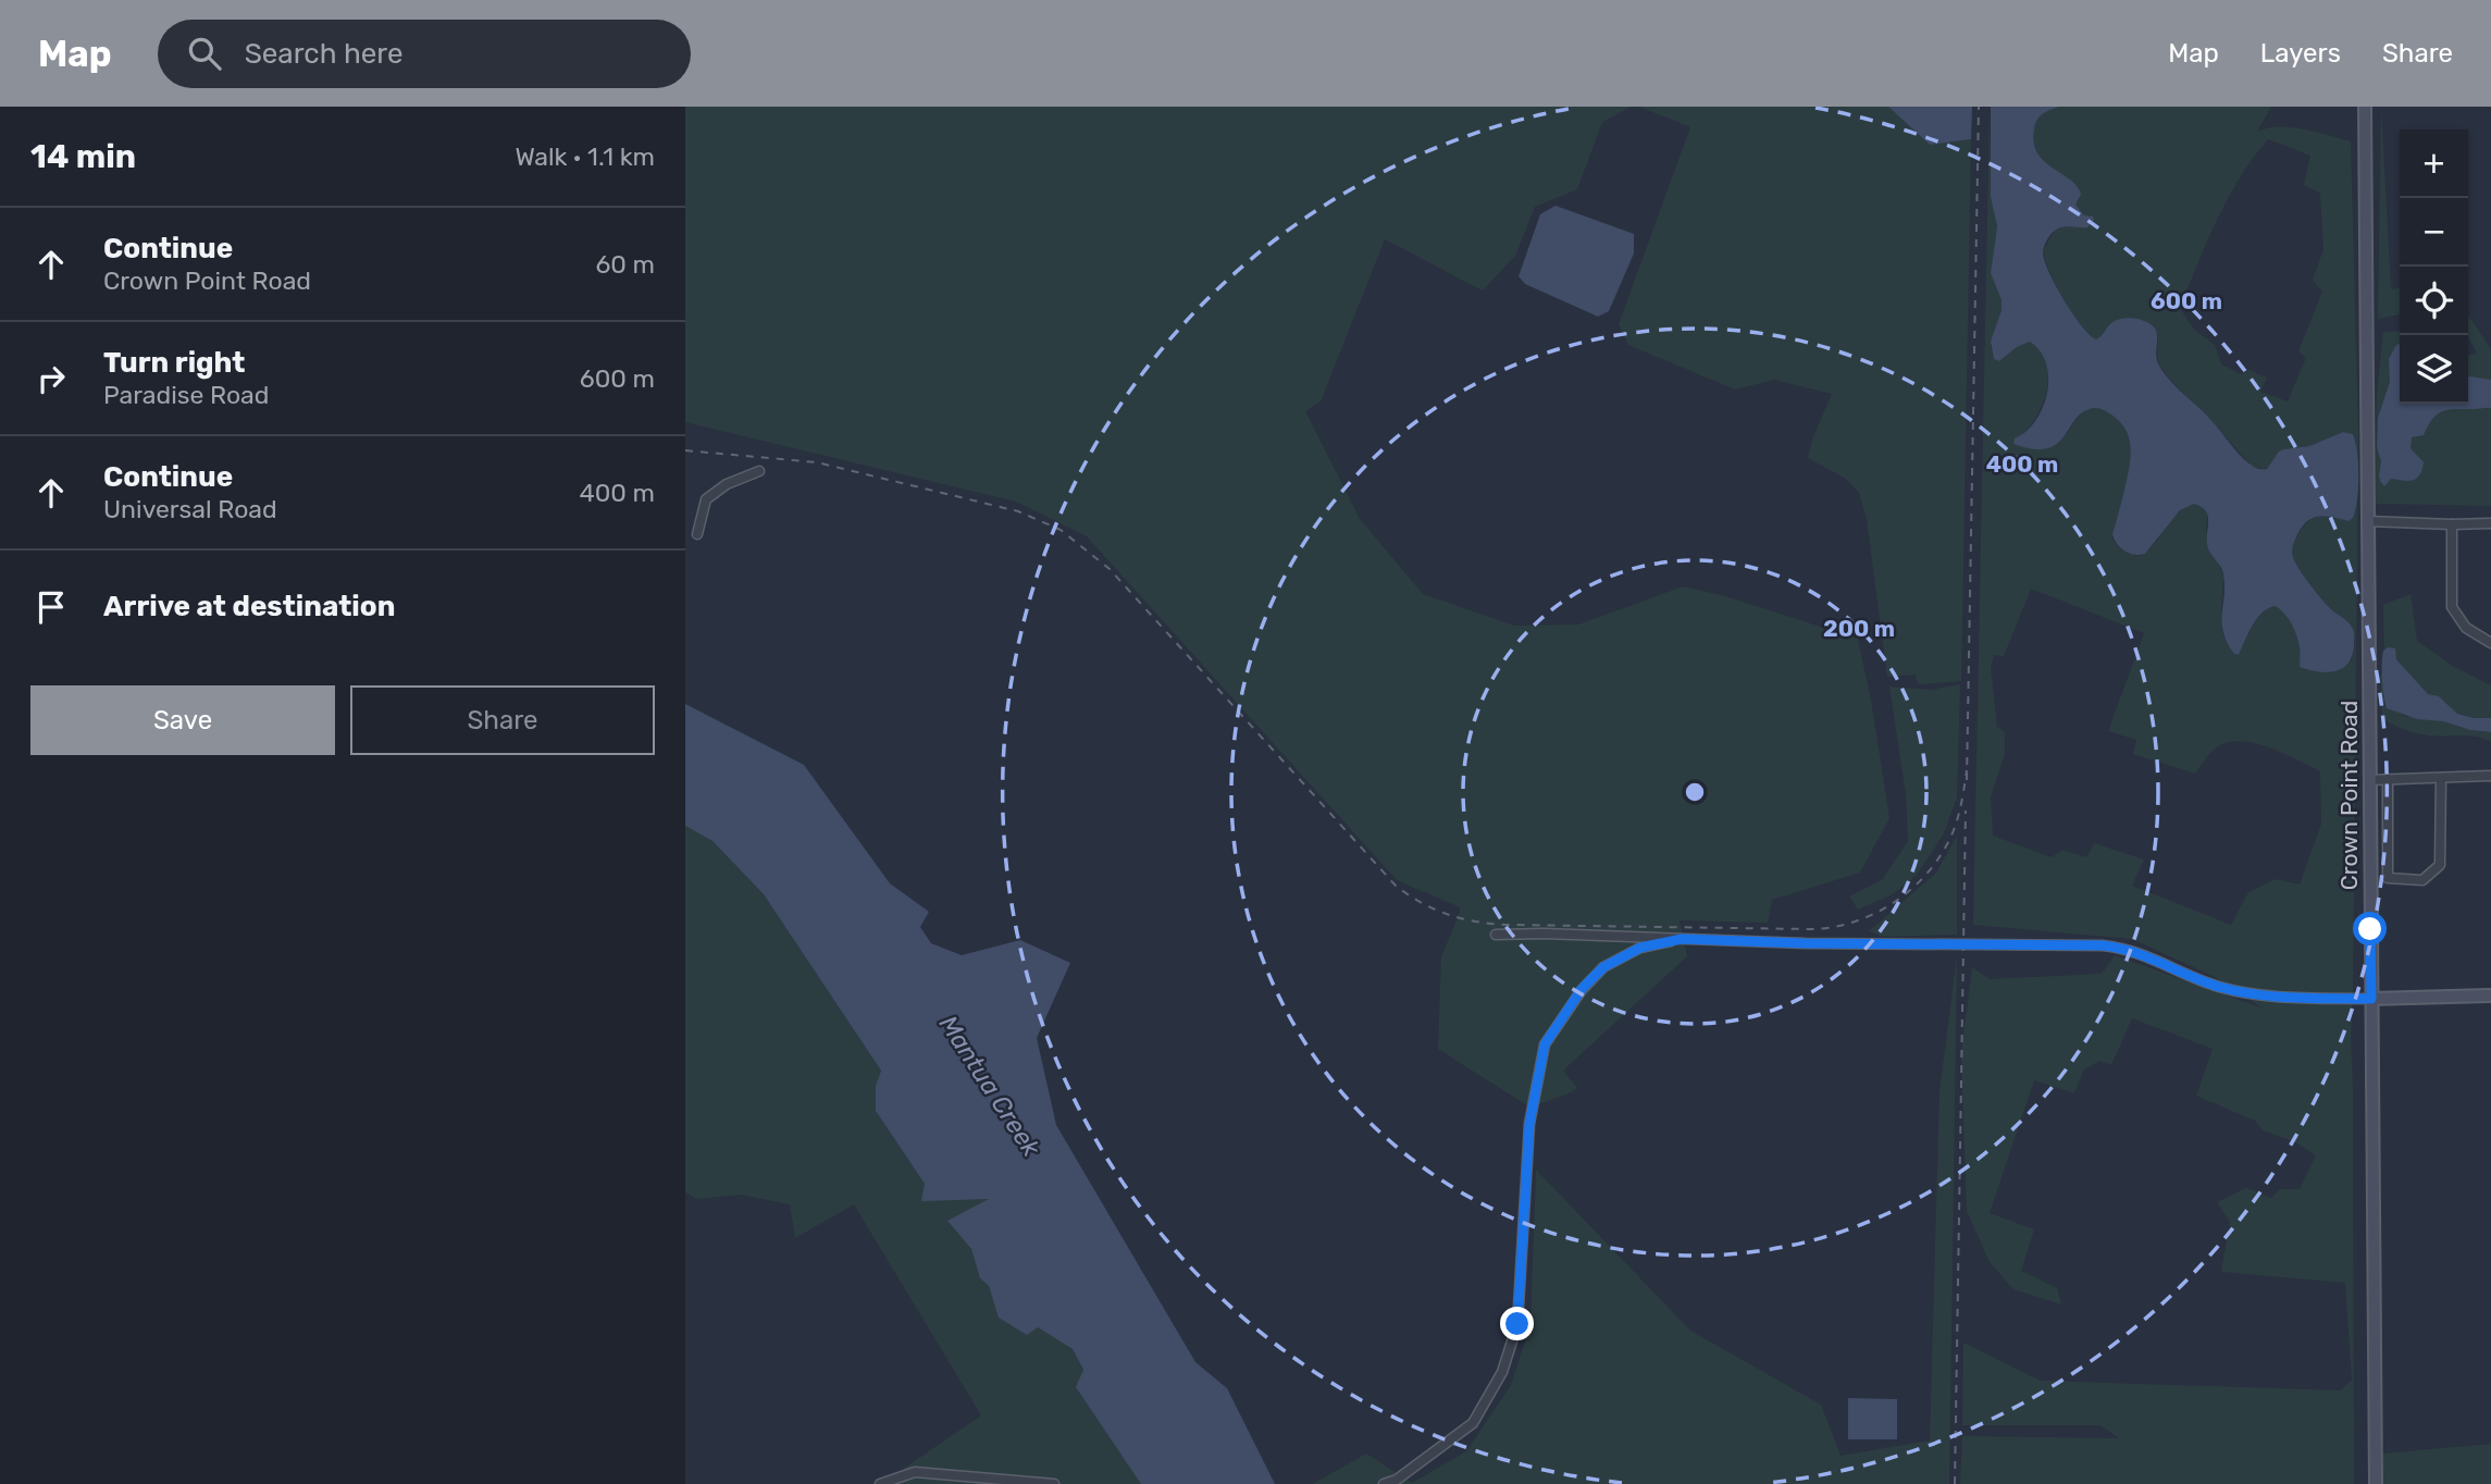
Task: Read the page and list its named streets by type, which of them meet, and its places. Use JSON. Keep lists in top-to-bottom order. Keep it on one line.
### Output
{"streets":{"main road":["Crown Point Road"]},"water":["Mantua Creek"],"page":{"header":"Map","search":"Search here","nav":["Map","Layers","Share"],"heading":["14 min","Walk · 1.1 km"],"map_buttons":["+","−"],"list":[["Continue","Crown Point Road","60 m"],["Turn right","Paradise Road","600 m"],["Continue","Universal Road","400 m"],"Arrive at destination"],"buttons":["Save","Share"]},"rings":["600 m","400 m","200 m"]}
